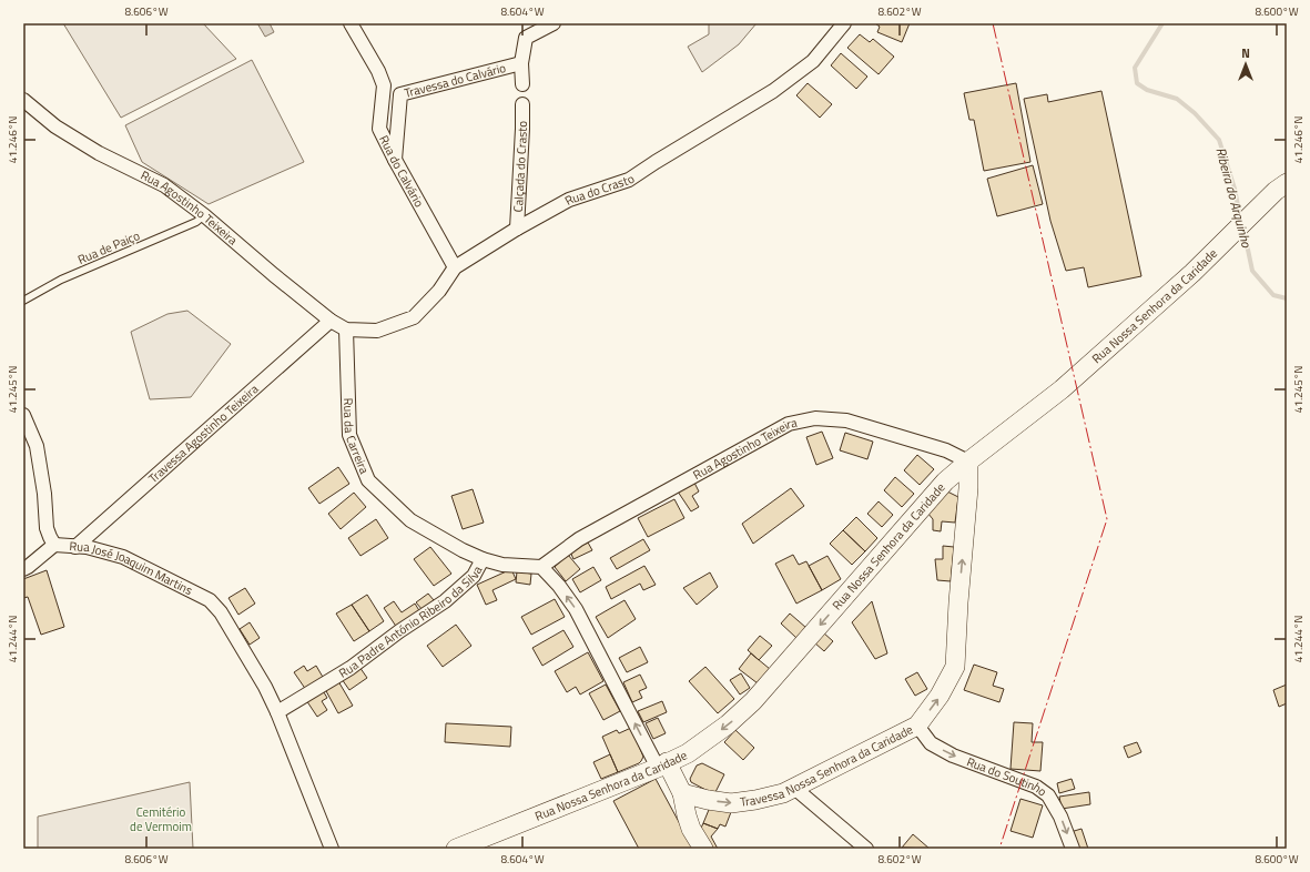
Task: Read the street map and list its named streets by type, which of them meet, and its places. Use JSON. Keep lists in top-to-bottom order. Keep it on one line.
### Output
{"streets":{"street":["Travessa do Calvário","Calçada do Crasto","Rua do Calvário","Rua do Crasto","Rua Agostinho Teixeira","Rua Nossa Senhora da Caridade","Travessa Agostinho Teixeira","Rua da Carreira","Rua José Joaquim Martins","Rua Padre António Ribeiro da Silva","Travessa Nossa Senhora da Caridade","Rua do Soutinho"],"lane":["Rua de Paiço"]},"crossings":[["Travessa do Calvário","Rua do Calvário"],["Calçada do Crasto","Rua do Crasto"],["Rua do Calvário","Rua do Crasto"],["Rua do Crasto","Rua Agostinho Teixeira"],["Rua do Crasto","Rua da Carreira"],["Rua Agostinho Teixeira","Rua de Paiço"],["Rua Agostinho Teixeira","Rua Nossa Senhora da Caridade"],["Rua Agostinho Teixeira","Travessa Agostinho Teixeira"],["Rua Agostinho Teixeira","Rua da Carreira"],["Rua Agostinho Teixeira","Rua Padre António Ribeiro da Silva"],["Rua Agostinho Teixeira","Travessa Nossa Senhora da Caridade"],["Rua Nossa Senhora da Caridade","Travessa Nossa Senhora da Caridade"],["Travessa Agostinho Teixeira","Rua José Joaquim Martins"],["Rua da Carreira","Rua Padre António Ribeiro da Silva"],["Rua José Joaquim Martins","Rua Padre António Ribeiro da Silva"],["Travessa Nossa Senhora da Caridade","Rua do Soutinho"]],"one_way":["Rua Nossa Senhora da Caridade","Travessa Nossa Senhora da Caridade","Rua do Soutinho"],"water":["Ribeira do Arquinho"],"parks":["Cemitério de Vermoim"],"north":"top","coordinates":["8.606°W","8.604°W","8.602°W","8.600°W","41.246°N","41.245°N","41.244°N"]}
